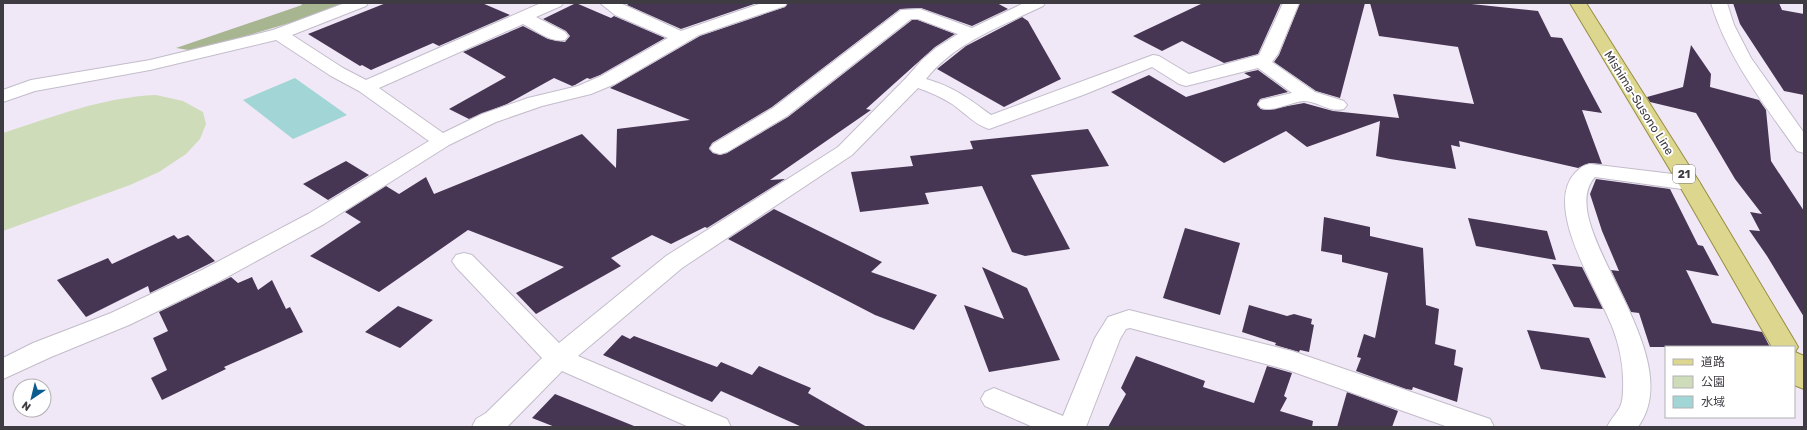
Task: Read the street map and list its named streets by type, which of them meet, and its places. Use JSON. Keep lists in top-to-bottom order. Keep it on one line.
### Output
{"streets":{"main road":["Mishima-Susono Line","21"]},"legend":["道路","公園","水域"],"north":"bottom left"}
